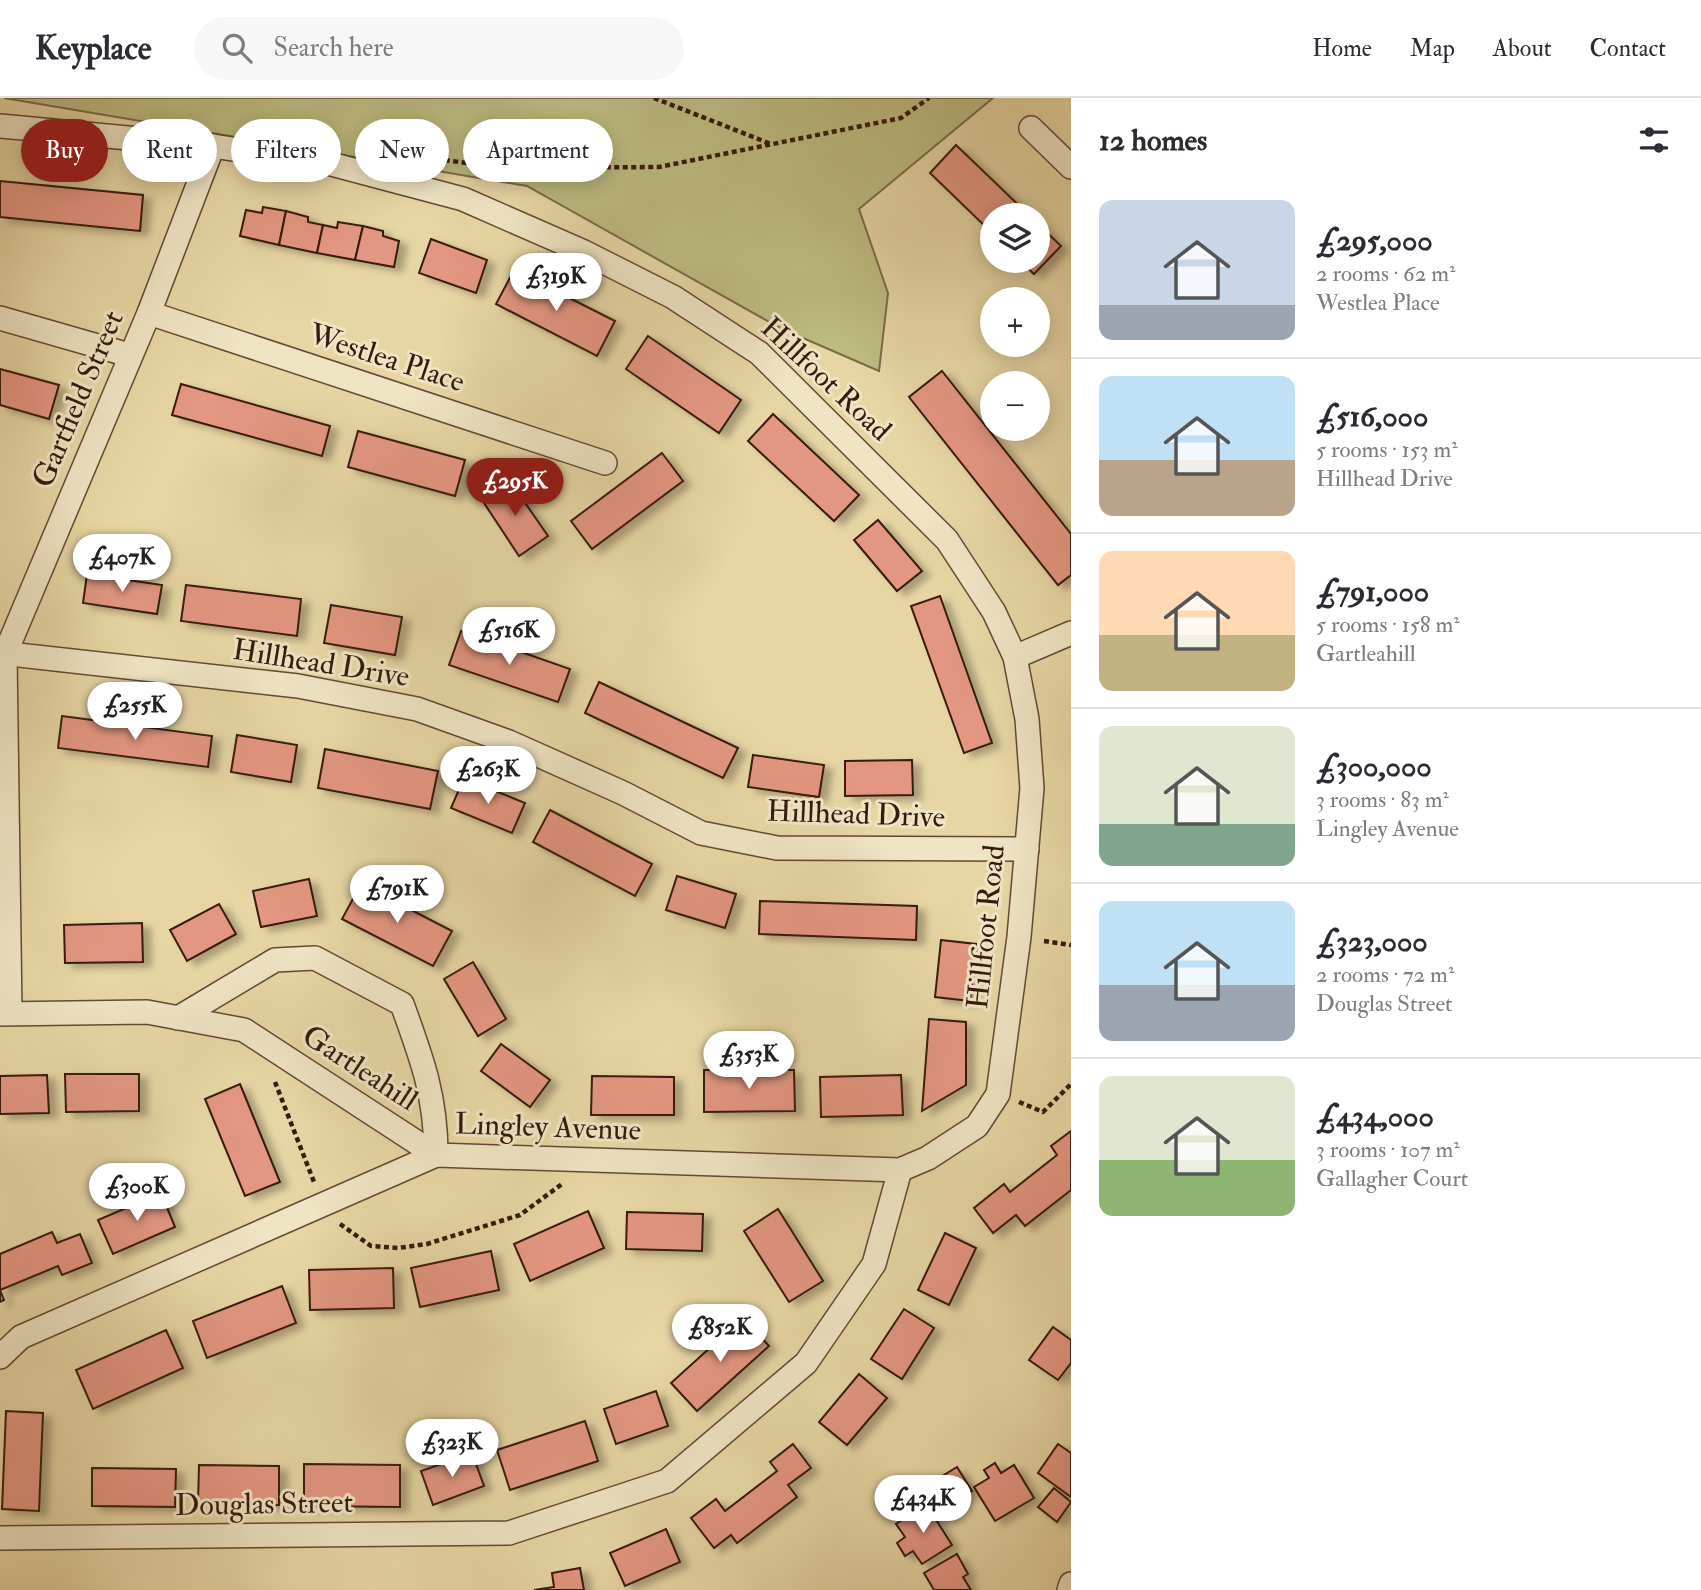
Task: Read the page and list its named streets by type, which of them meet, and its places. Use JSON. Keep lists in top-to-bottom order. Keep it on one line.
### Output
{"streets":{"street":["Westlea Place","Hillfoot Road","Gartfield Street","Hillhead Drive","Gartleahill","Lingley Avenue","Douglas Street"]},"crossings":[["Westlea Place","Gartfield Street"],["Hillfoot Road","Hillhead Drive"],["Hillfoot Road","Lingley Avenue"],["Gartfield Street","Hillhead Drive"],["Gartfield Street","Gartleahill"],["Gartleahill","Lingley Avenue"],["Lingley Avenue","Douglas Street"]],"page":{"header":"Keyplace","search":"Search here","nav":["Home","Map","About","Contact"],"heading":"12 homes","chip":["Buy","Rent","Filters","New","Apartment"],"list":[{"name":"£295,000","note":"2 rooms · 62 m² · Westlea Place"},{"name":"£516,000","note":"5 rooms · 153 m² · Hillhead Drive"},{"name":"£791,000","note":"5 rooms · 158 m² · Gartleahill"},{"name":"£300,000","note":"3 rooms · 83 m² · Lingley Avenue"},{"name":"£323,000","note":"2 rooms · 72 m² · Douglas Street"},{"name":"£434,000","note":"3 rooms · 107 m² · Gallagher Court"}],"map_buttons":["+","−"],"price":["£319K","£295K","£407K","£516K","£255K","£263K","£791K","£353K","£300K","£852K","£323K","£434K"]}}
